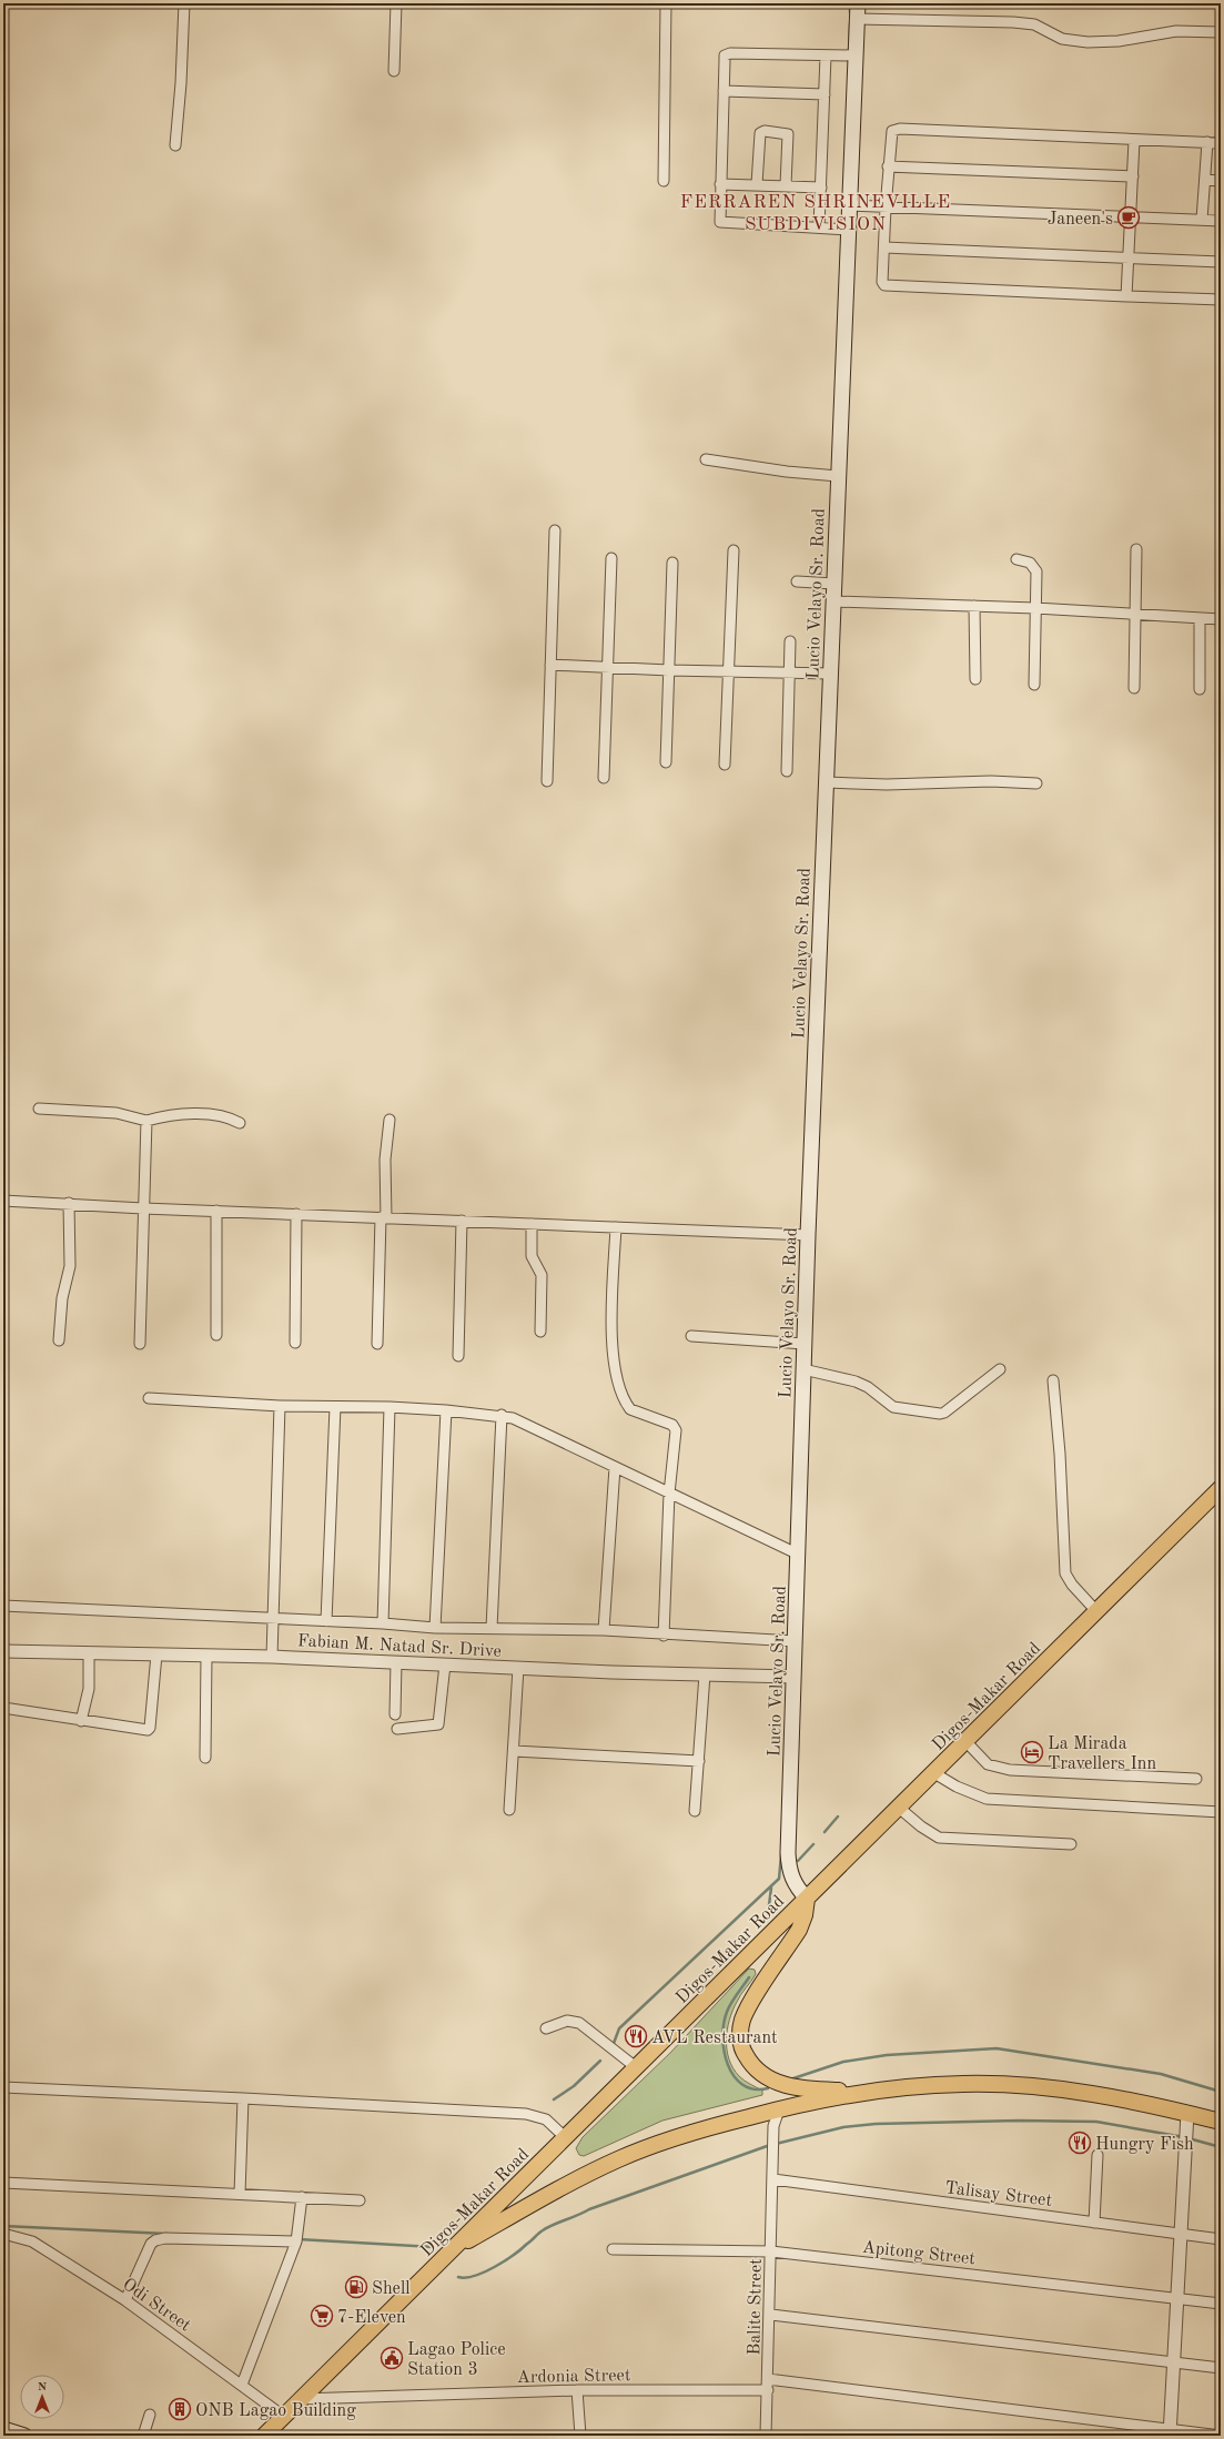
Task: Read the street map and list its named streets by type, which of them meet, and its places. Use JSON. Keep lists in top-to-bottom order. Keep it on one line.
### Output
{"streets":{"main road":["Lucio Velayo Sr. Road","Digos-Makar Road"],"street":["Fabian M. Natad Sr. Drive","Talisay Street","Apitong Street","Odi Street","Balite Street","Ardonia Street"]},"crossings":[["Lucio Velayo Sr. Road","Fabian M. Natad Sr. Drive"],["Lucio Velayo Sr. Road","Digos-Makar Road"],["Digos-Makar Road","Odi Street"],["Digos-Makar Road","Ardonia Street"],["Talisay Street","Balite Street"],["Apitong Street","Balite Street"],["Balite Street","Ardonia Street"]],"districts":["FERRAREN SHRINEVILLE SUBDIVISION"],"places":{"cafe":["Janeen's"],"hotel":["La Mirada Travellers Inn"],"restaurant":["AVL Restaurant","Hungry Fish"],"fuel station":["Shell"],"supermarket":["7-Eleven"],"public building":["Lagao Police Station 3"],"building":["ONB Lagao Building"]},"north":"top"}
